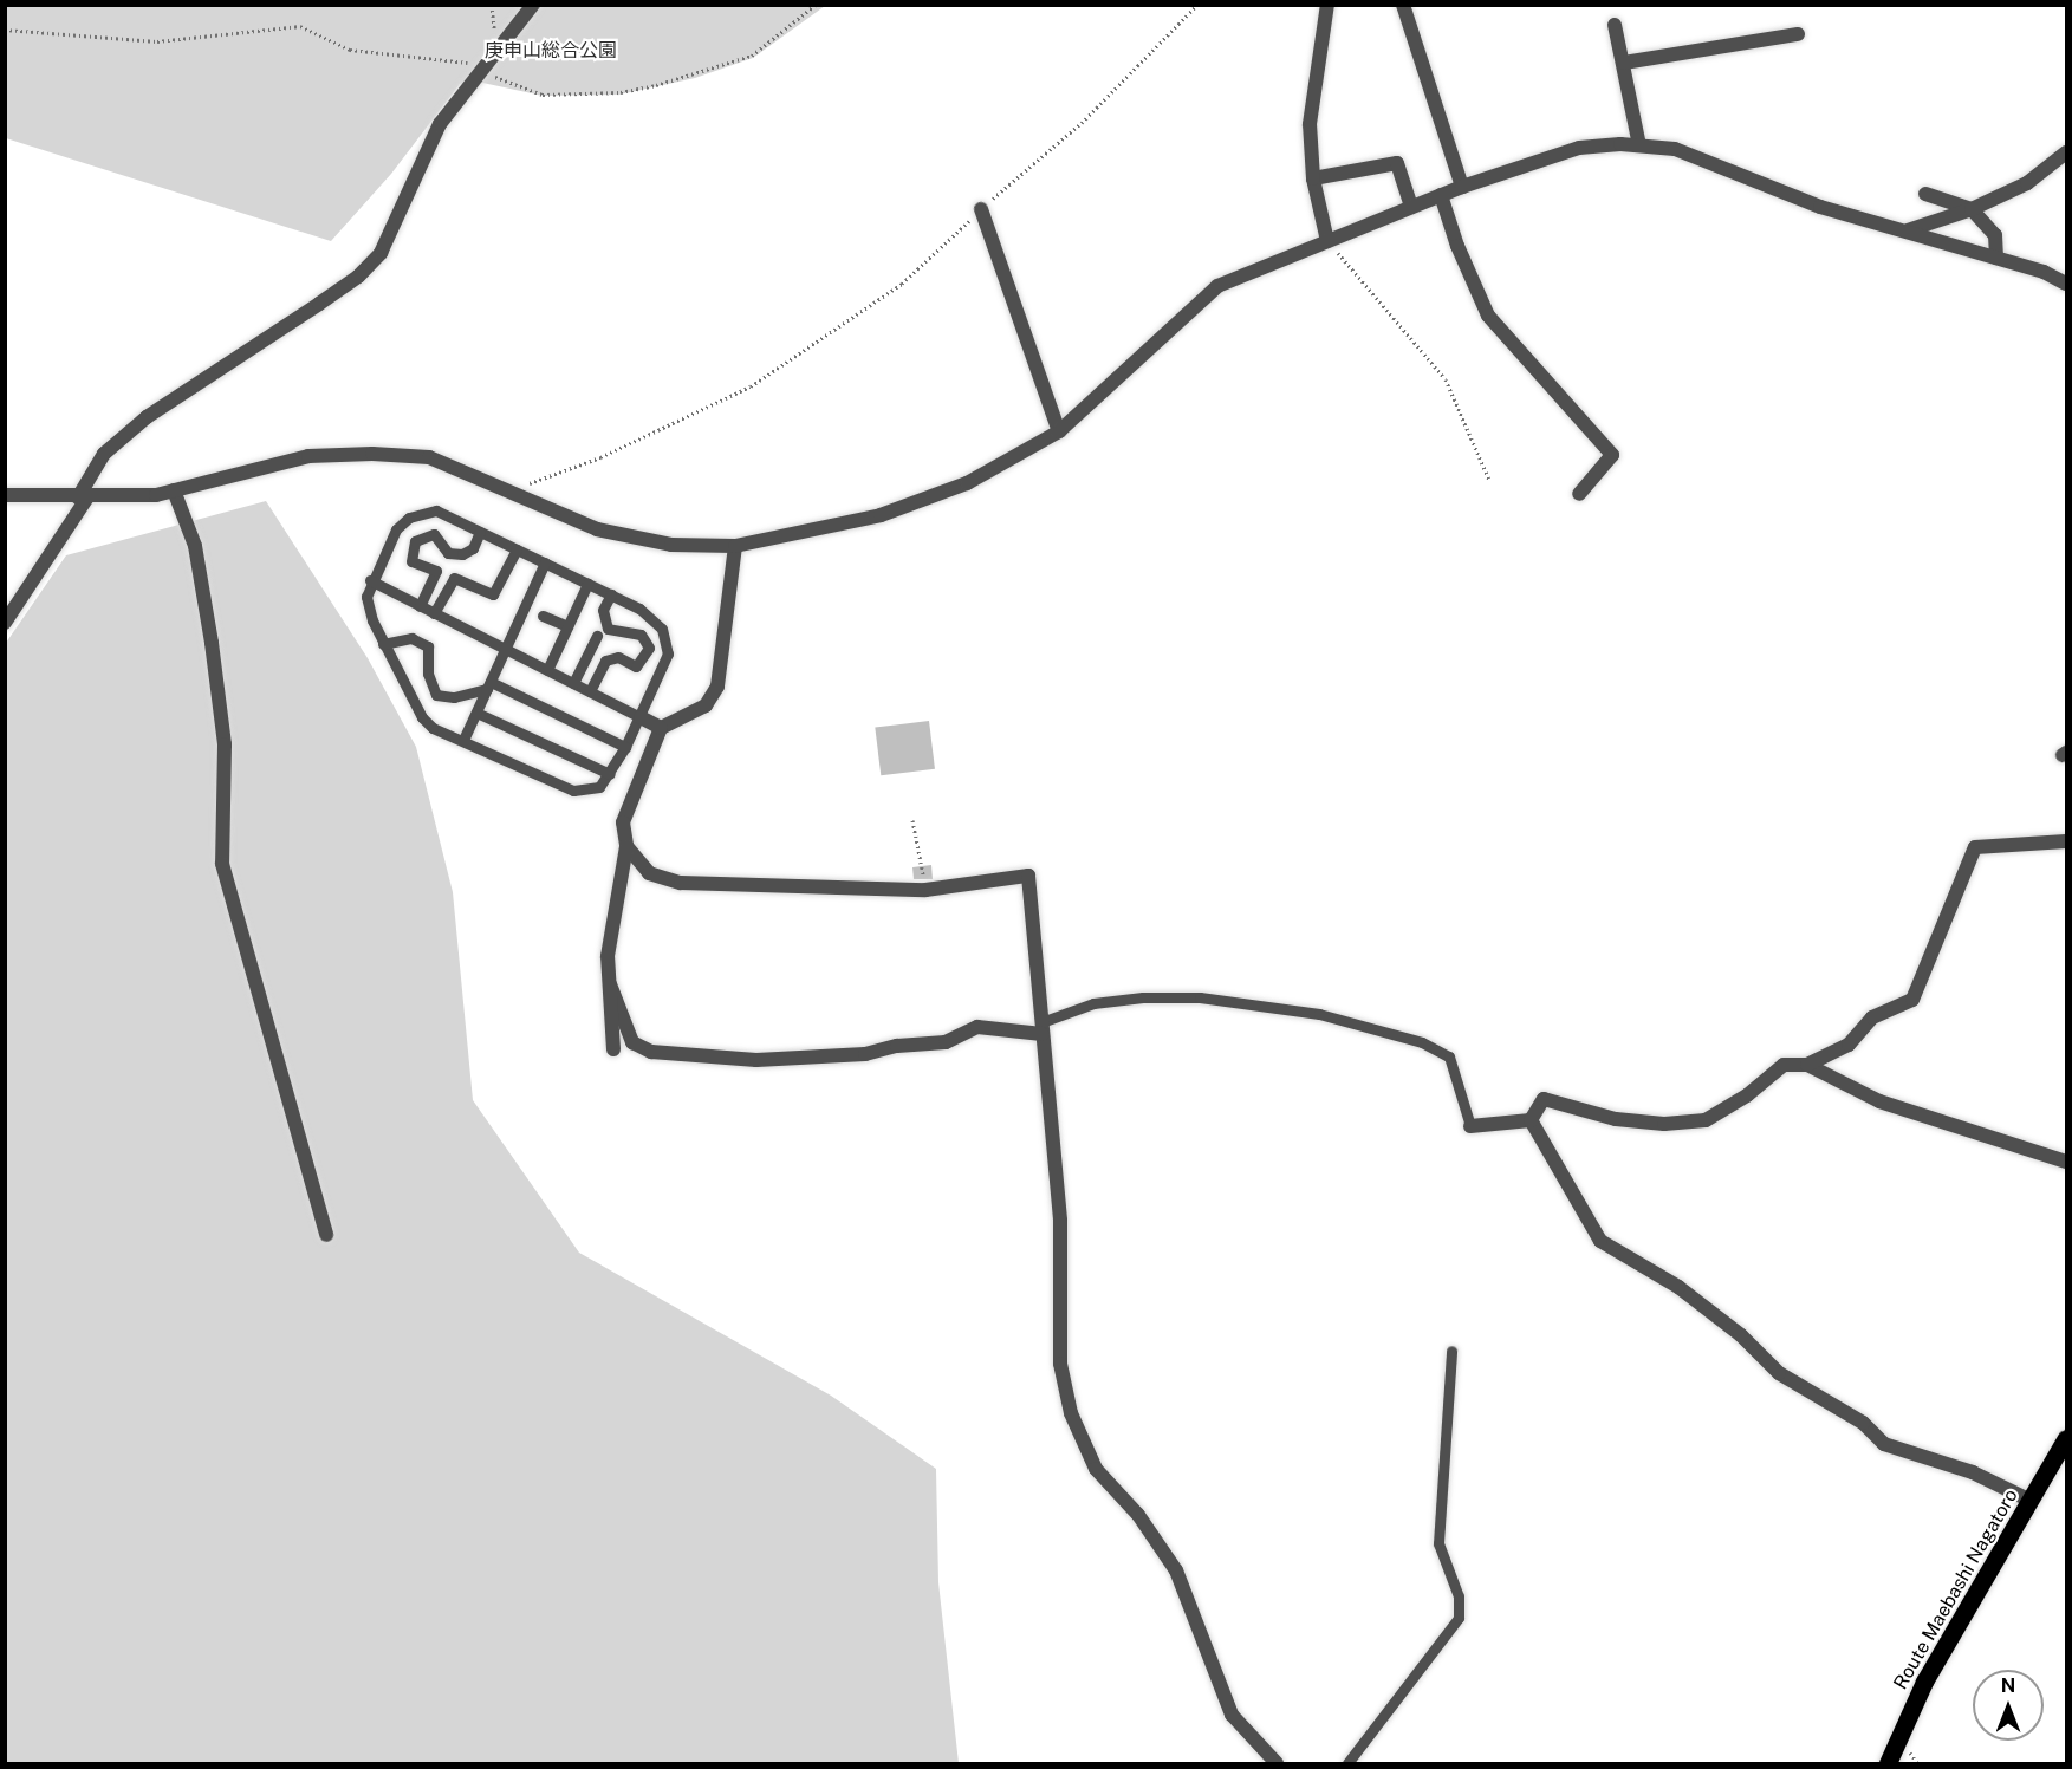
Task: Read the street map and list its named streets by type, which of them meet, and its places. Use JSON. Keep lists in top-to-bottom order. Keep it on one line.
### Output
{"streets":{"main road":["Route Maebashi Nagatoro"]},"parks":["庚申山総合公園"],"north":"top"}
